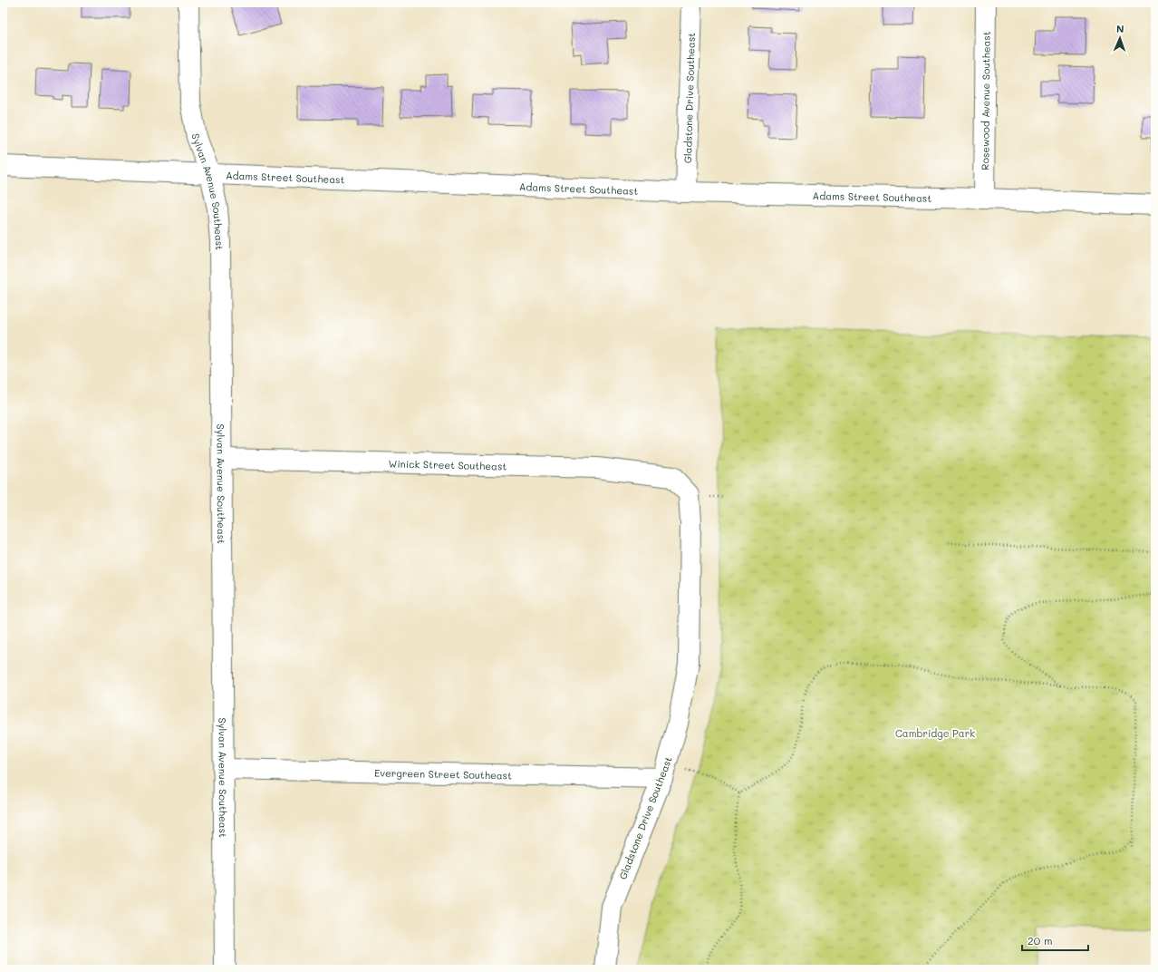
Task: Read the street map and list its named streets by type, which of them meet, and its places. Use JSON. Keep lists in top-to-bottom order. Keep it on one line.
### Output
{"streets":{"street":["Gladstone Drive Southeast","Rosewood Avenue Southeast","Adams Street Southeast","Sylvan Avenue Southeast","Winick Street Southeast","Evergreen Street Southeast"]},"crossings":[["Gladstone Drive Southeast","Adams Street Southeast"],["Gladstone Drive Southeast","Winick Street Southeast"],["Gladstone Drive Southeast","Evergreen Street Southeast"],["Rosewood Avenue Southeast","Adams Street Southeast"],["Adams Street Southeast","Sylvan Avenue Southeast"],["Sylvan Avenue Southeast","Winick Street Southeast"],["Sylvan Avenue Southeast","Evergreen Street Southeast"]],"parks":["Cambridge Park"],"scale_bar":"20 m","north":"top"}
